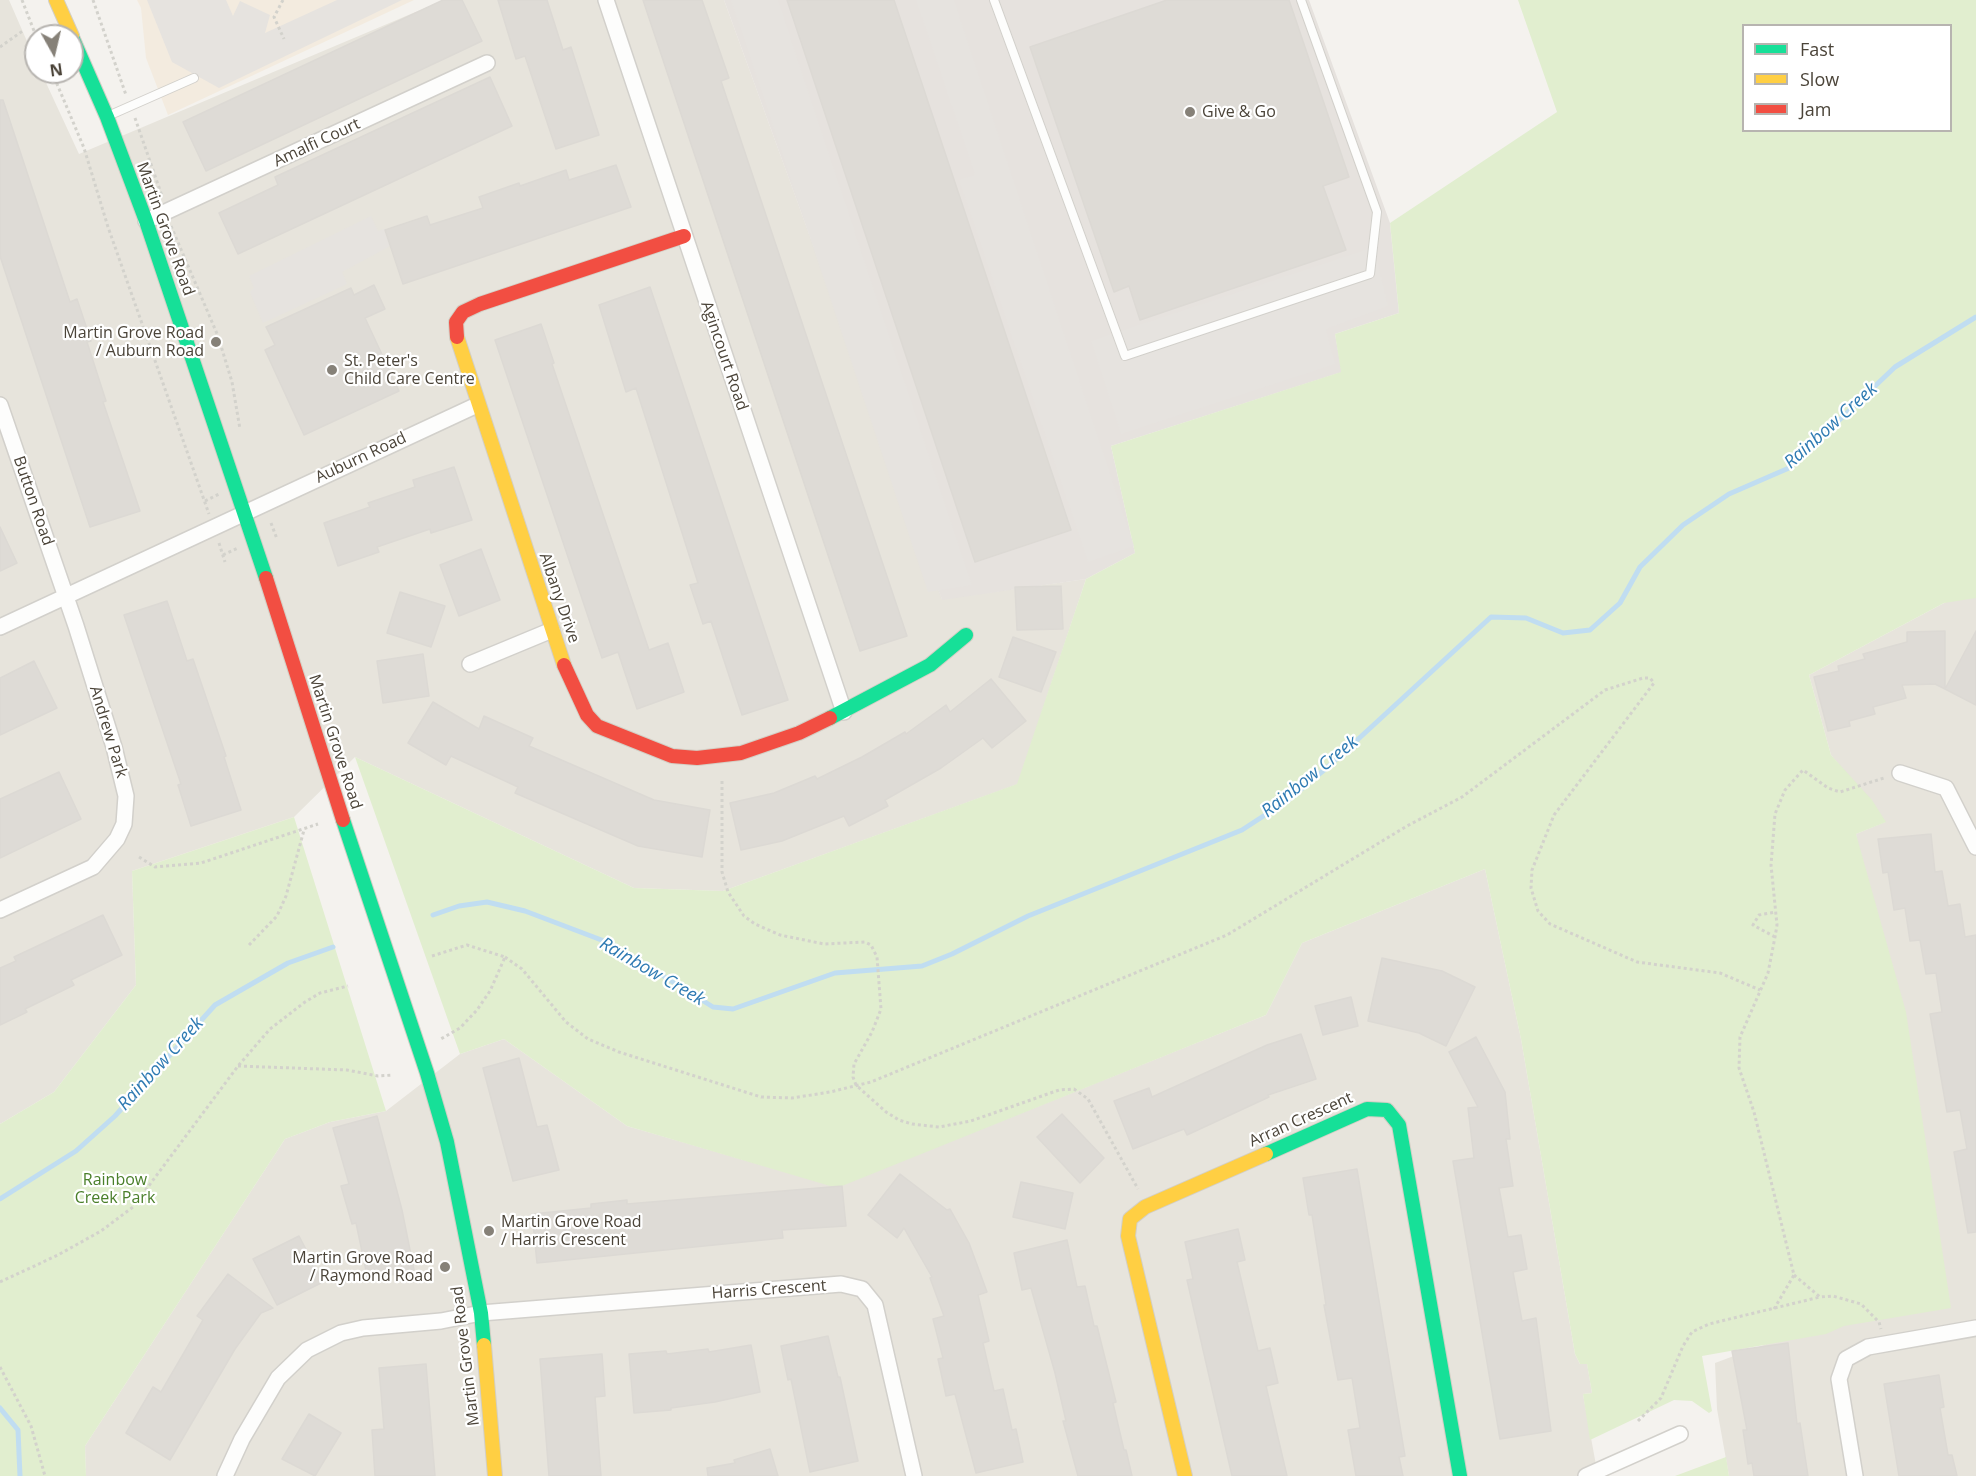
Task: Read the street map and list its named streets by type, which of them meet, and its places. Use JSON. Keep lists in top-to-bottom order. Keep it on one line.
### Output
{"streets":{"street":["Amalfi Court","Martin Grove Road","Agincourt Road","Auburn Road","Button Road","Albany Drive","Andrew Park","Arran Crescent","Harris Crescent"]},"crossings":[["Amalfi Court","Martin Grove Road"],["Martin Grove Road","Auburn Road"],["Martin Grove Road","Harris Crescent"],["Agincourt Road","Albany Drive"],["Auburn Road","Albany Drive"],["Button Road","Andrew Park"]],"water":["Rainbow Creek"],"parks":["Rainbow Creek Park"],"places":["Give & Go","Martin Grove Road / Auburn Road","St. Peter's Child Care Centre","Martin Grove Road / Harris Crescent","Martin Grove Road / Raymond Road"],"legend":["Fast","Slow","Jam"],"north":"bottom"}
